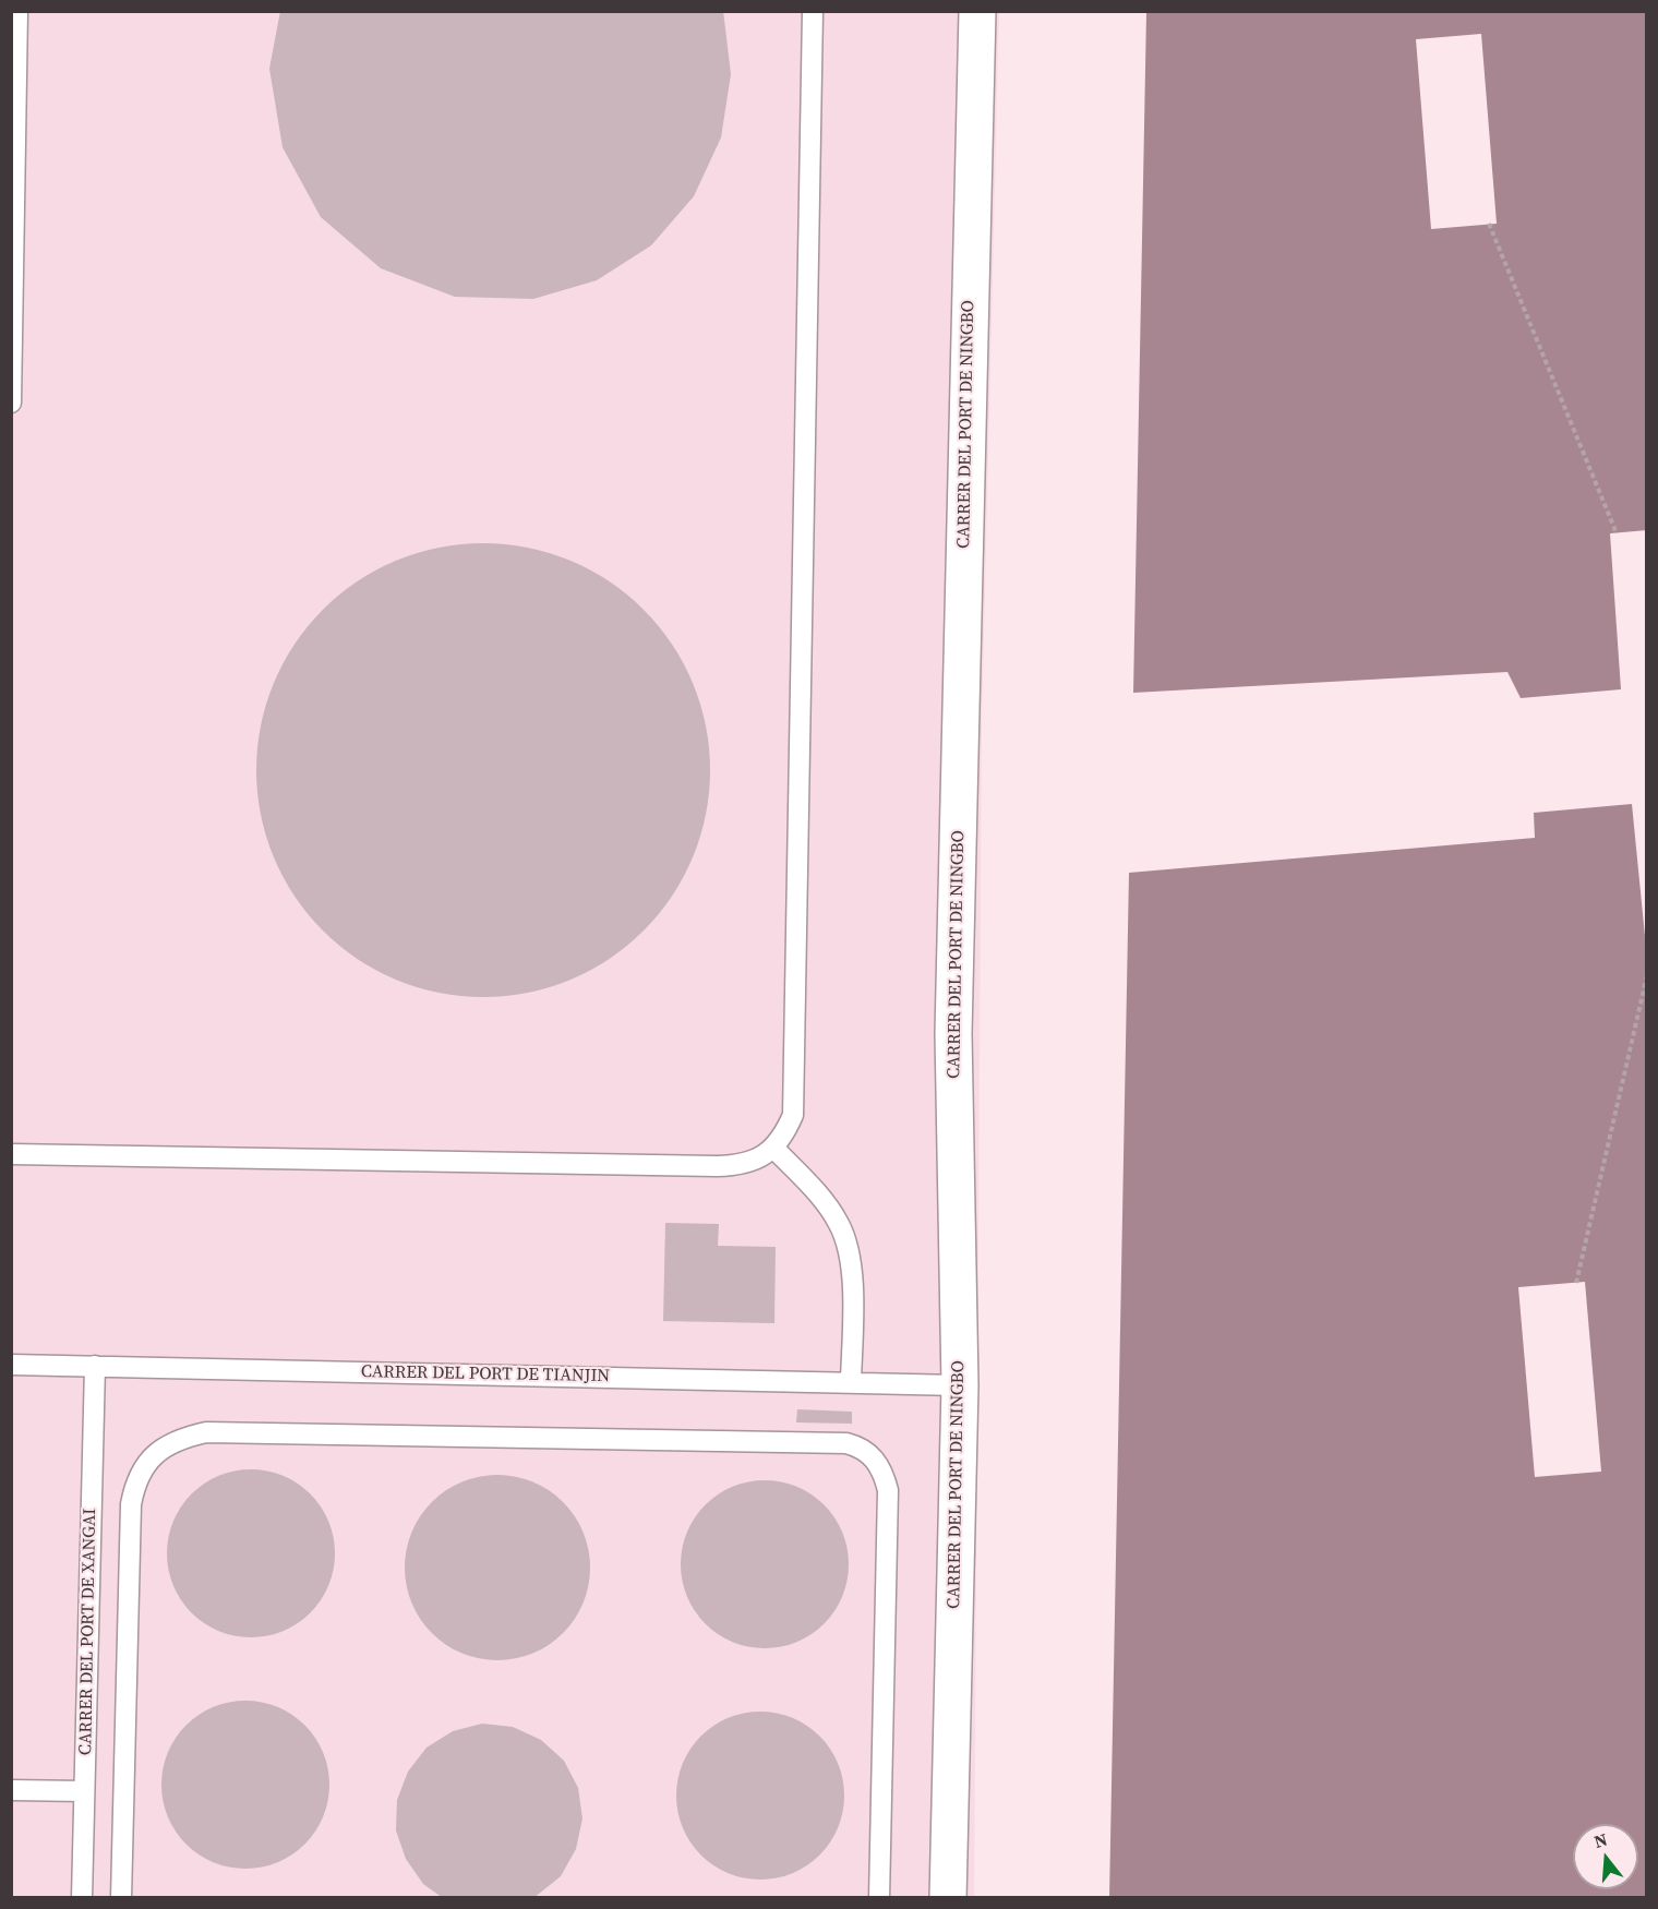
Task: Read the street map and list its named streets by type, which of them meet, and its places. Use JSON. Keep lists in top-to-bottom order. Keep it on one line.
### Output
{"streets":{"street":["CARRER DEL PORT DE NINGBO"],"lane":["CARRER DEL PORT DE TIANJIN","CARRER DEL PORT DE XANGAI"]},"crossings":[["CARRER DEL PORT DE NINGBO","CARRER DEL PORT DE TIANJIN"],["CARRER DEL PORT DE TIANJIN","CARRER DEL PORT DE XANGAI"]],"north":"top"}
